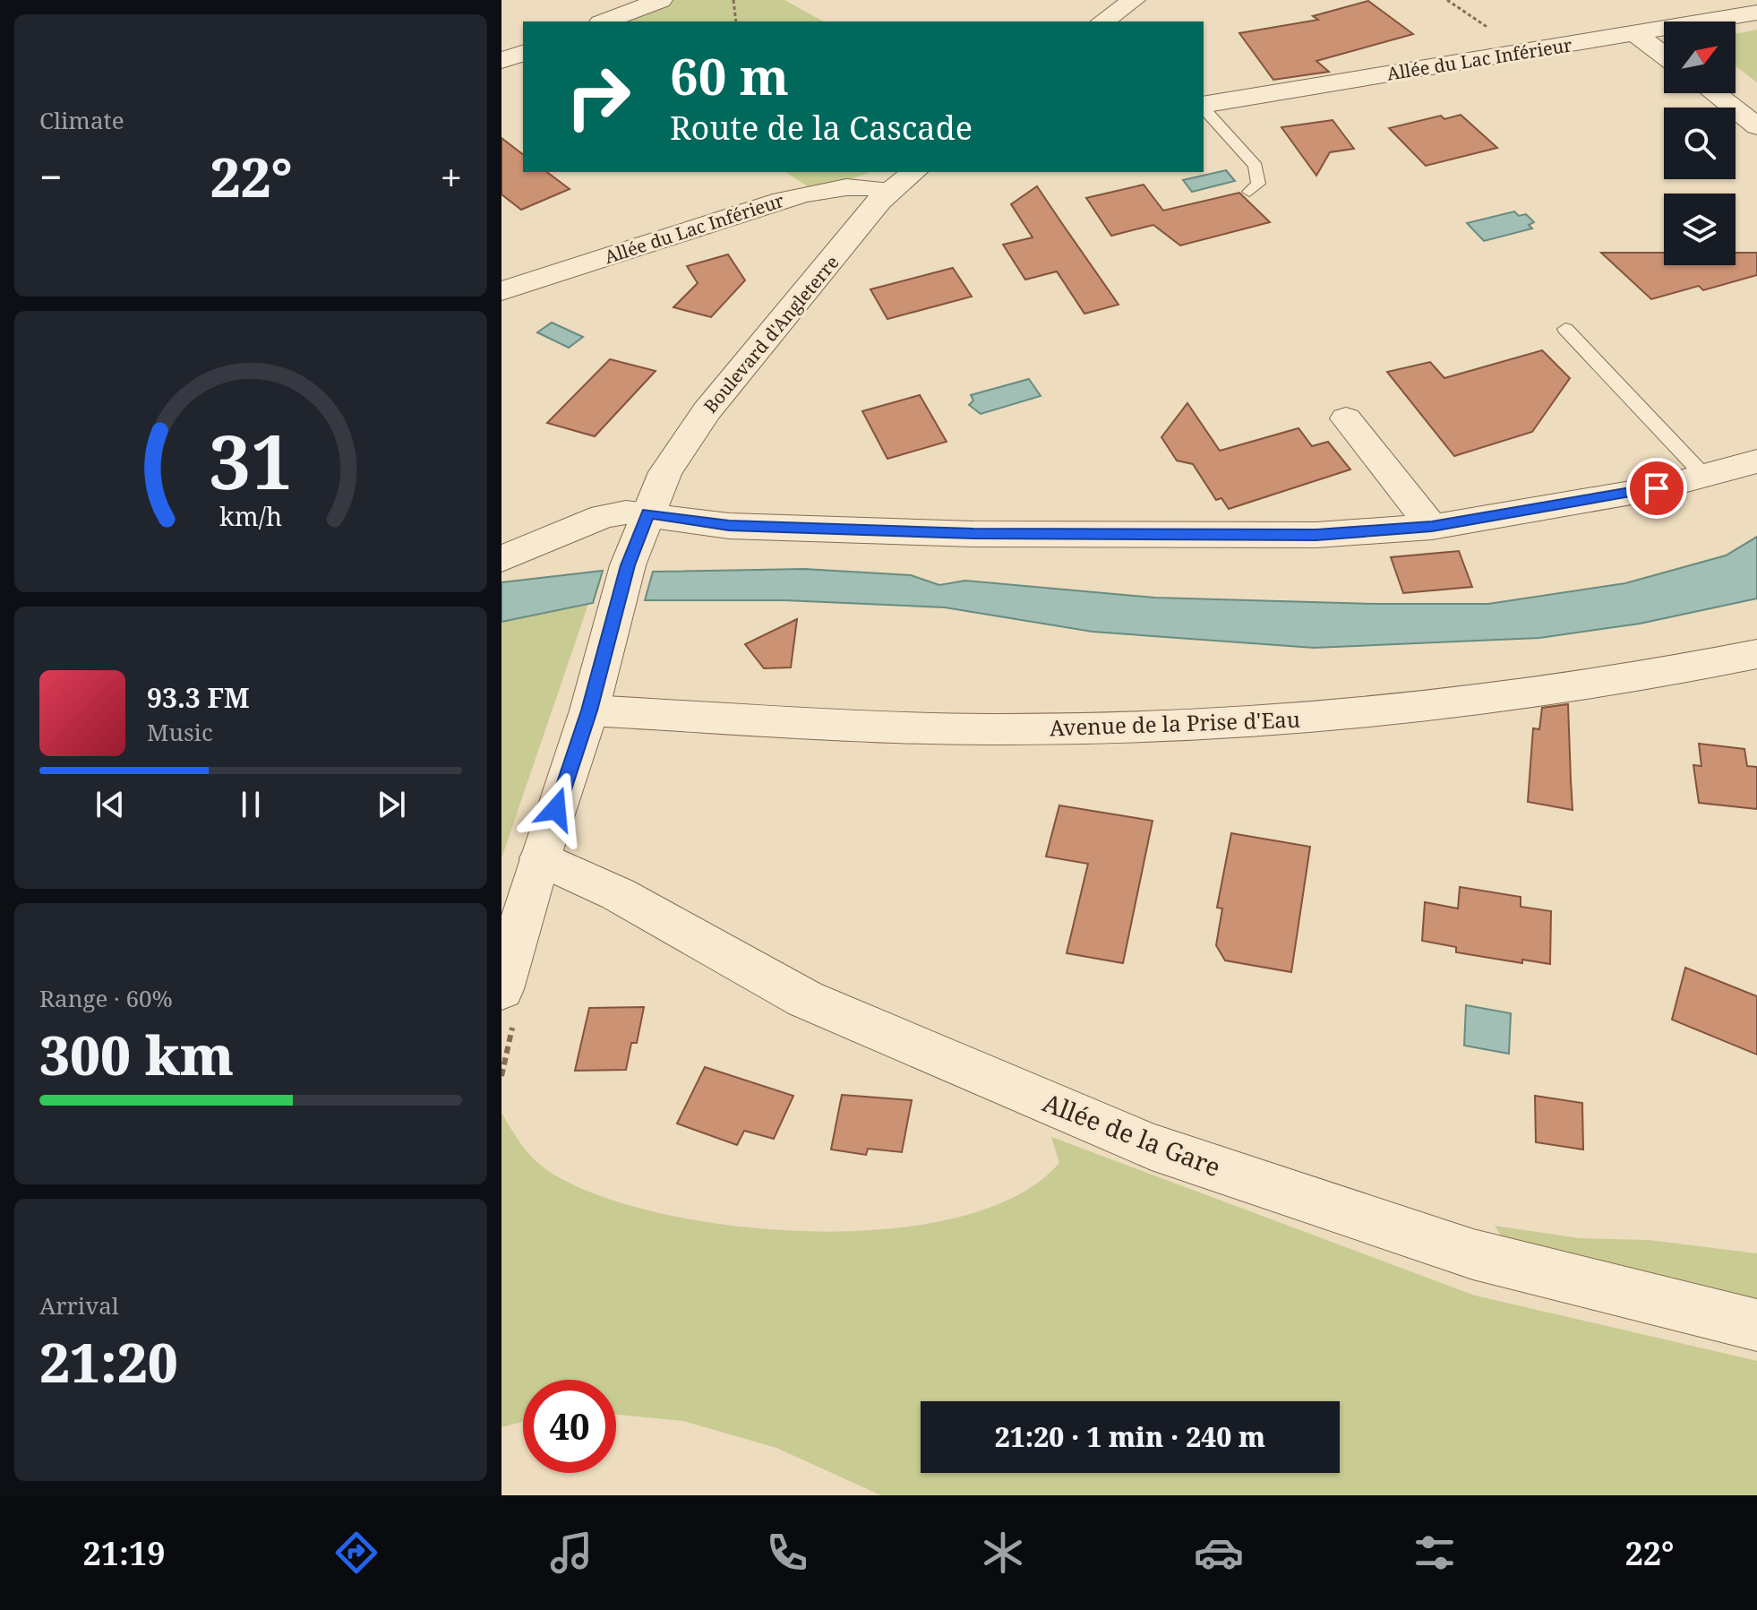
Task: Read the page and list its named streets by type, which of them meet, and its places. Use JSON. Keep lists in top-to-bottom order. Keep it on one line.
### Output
{"streets":{"street":["Allée du Lac Inférieur","Boulevard d'Angleterre","Avenue de la Prise d'Eau","Allée de la Gare"]},"crossings":[["Allée du Lac Inférieur","Boulevard d'Angleterre"],["Boulevard d'Angleterre","Avenue de la Prise d'Eau"],["Boulevard d'Angleterre","Allée de la Gare"]],"north":"top right","page":{"tile":["Climate",["Range · 60%","300 km"],["Arrival","21:20"]],"turn":["60 m","Route de la Cascade"],"heat":["−","22°","+"],"song":["93.3 FM","Music"],"limit":"40","trip":"21:20 · 1 min · 240 m","tabs":["21:19","22°"],"gauge":["31","km/h"]}}
